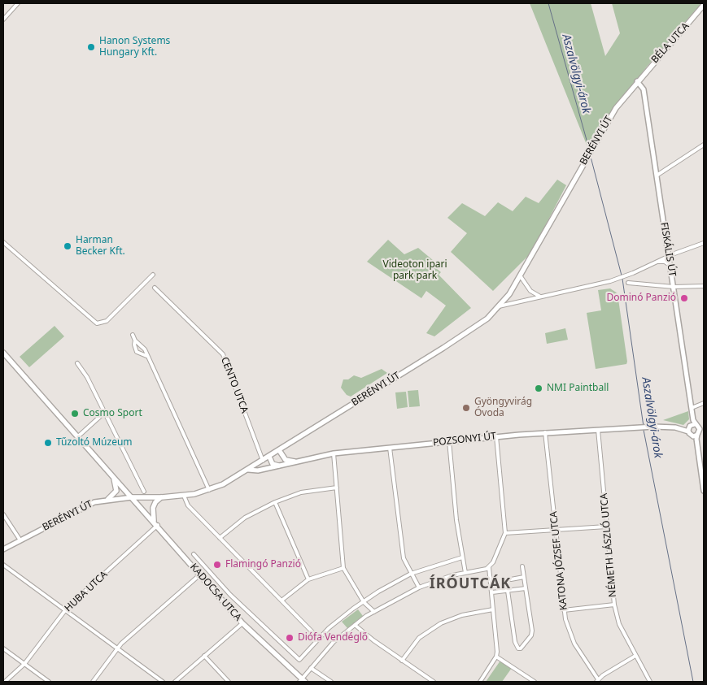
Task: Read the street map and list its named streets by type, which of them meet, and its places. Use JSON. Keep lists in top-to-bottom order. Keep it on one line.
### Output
{"streets":{"main road":["BÉLA UTCA","BERÉNYI ÚT","KADOCSA UTCA"],"street":["FISKÁLIS ÚT","CENTO UTCA","POZSONYI ÚT","NÉMETH LÁSZLÓ UTCA","KATONA JÓZSEF UTCA","HUBA UTCA"]},"crossings":[["BÉLA UTCA","BERÉNYI ÚT"],["BÉLA UTCA","FISKÁLIS ÚT"],["BERÉNYI ÚT","FISKÁLIS ÚT"],["BERÉNYI ÚT","CENTO UTCA"],["BERÉNYI ÚT","POZSONYI ÚT"],["BERÉNYI ÚT","KADOCSA UTCA"],["FISKÁLIS ÚT","POZSONYI ÚT"],["POZSONYI ÚT","NÉMETH LÁSZLÓ UTCA"],["POZSONYI ÚT","KATONA JÓZSEF UTCA"],["HUBA UTCA","KADOCSA UTCA"]],"districts":["ÍRÓUTCÁK"],"water":["Aszalvölgyi-árok"],"parks":["Videoton ipari park park"],"places":["Hanon Systems Hungary Kft.","Harman Becker Kft.","Dominó Panzió","NMI Paintball","Gyöngyvirág Óvoda","Cosmo Sport","Tűzoltó Múzeum","Flamingó Panzió","Diófa Vendéglő"]}
